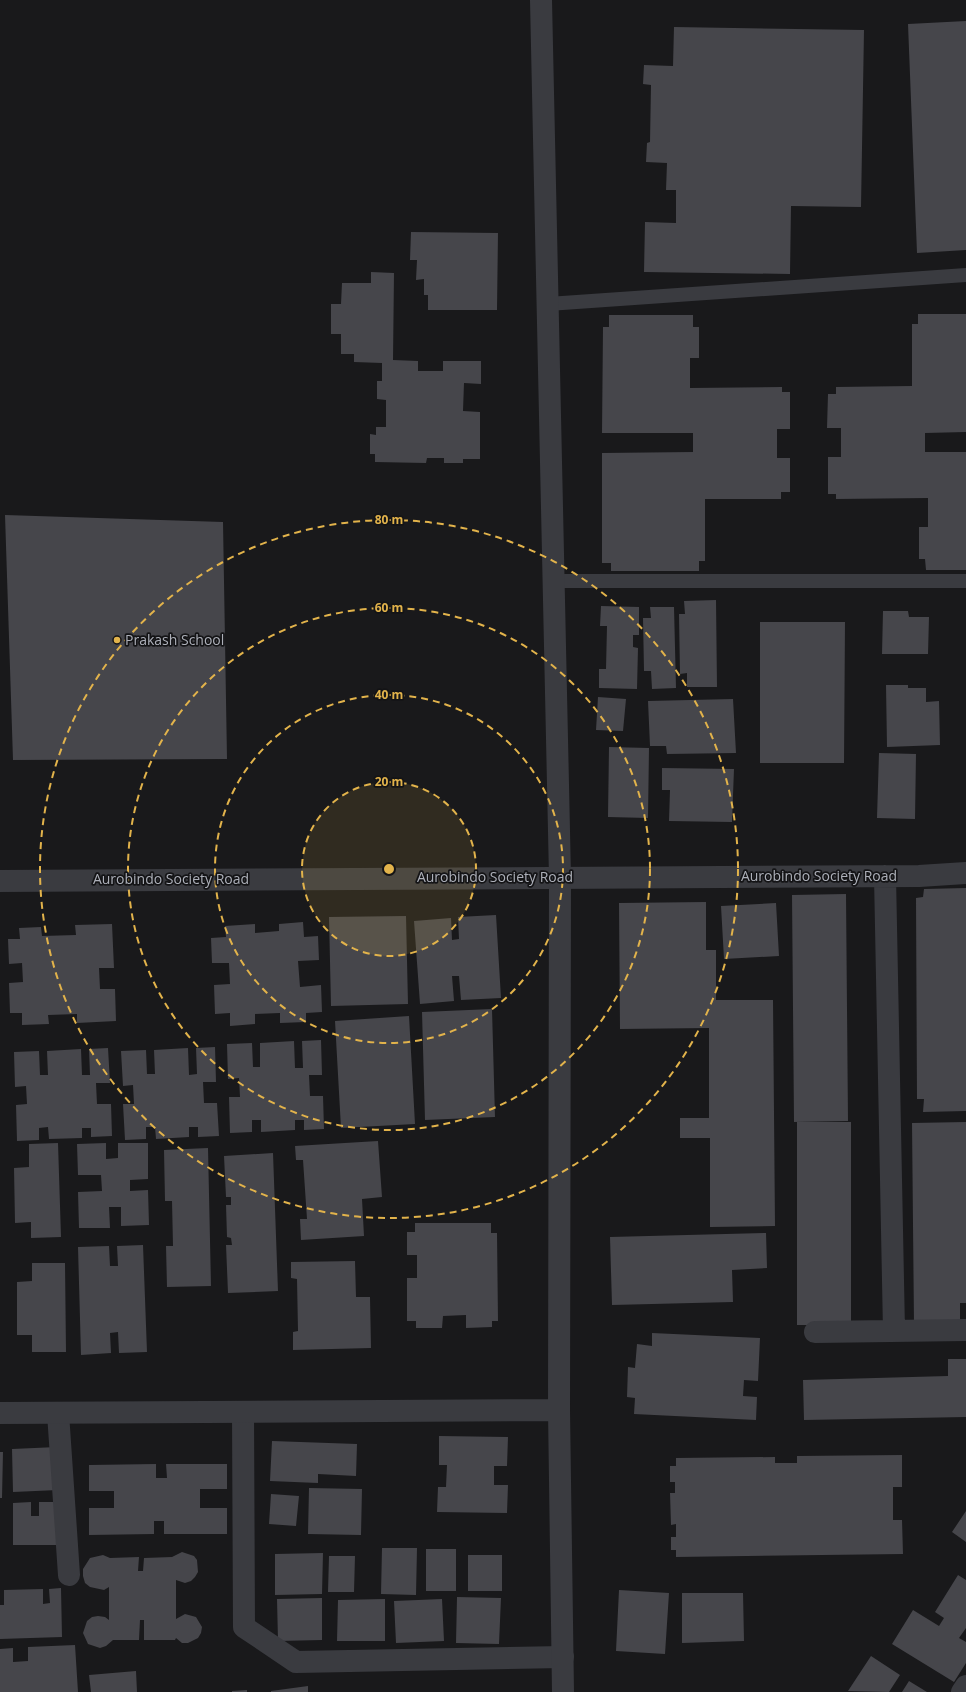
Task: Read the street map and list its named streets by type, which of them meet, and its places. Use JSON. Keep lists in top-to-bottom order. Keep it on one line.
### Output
{"streets":{"street":["Aurobindo Society Road"]},"places":["Prakash School"],"rings":["80 m","60 m","40 m","20 m"]}
